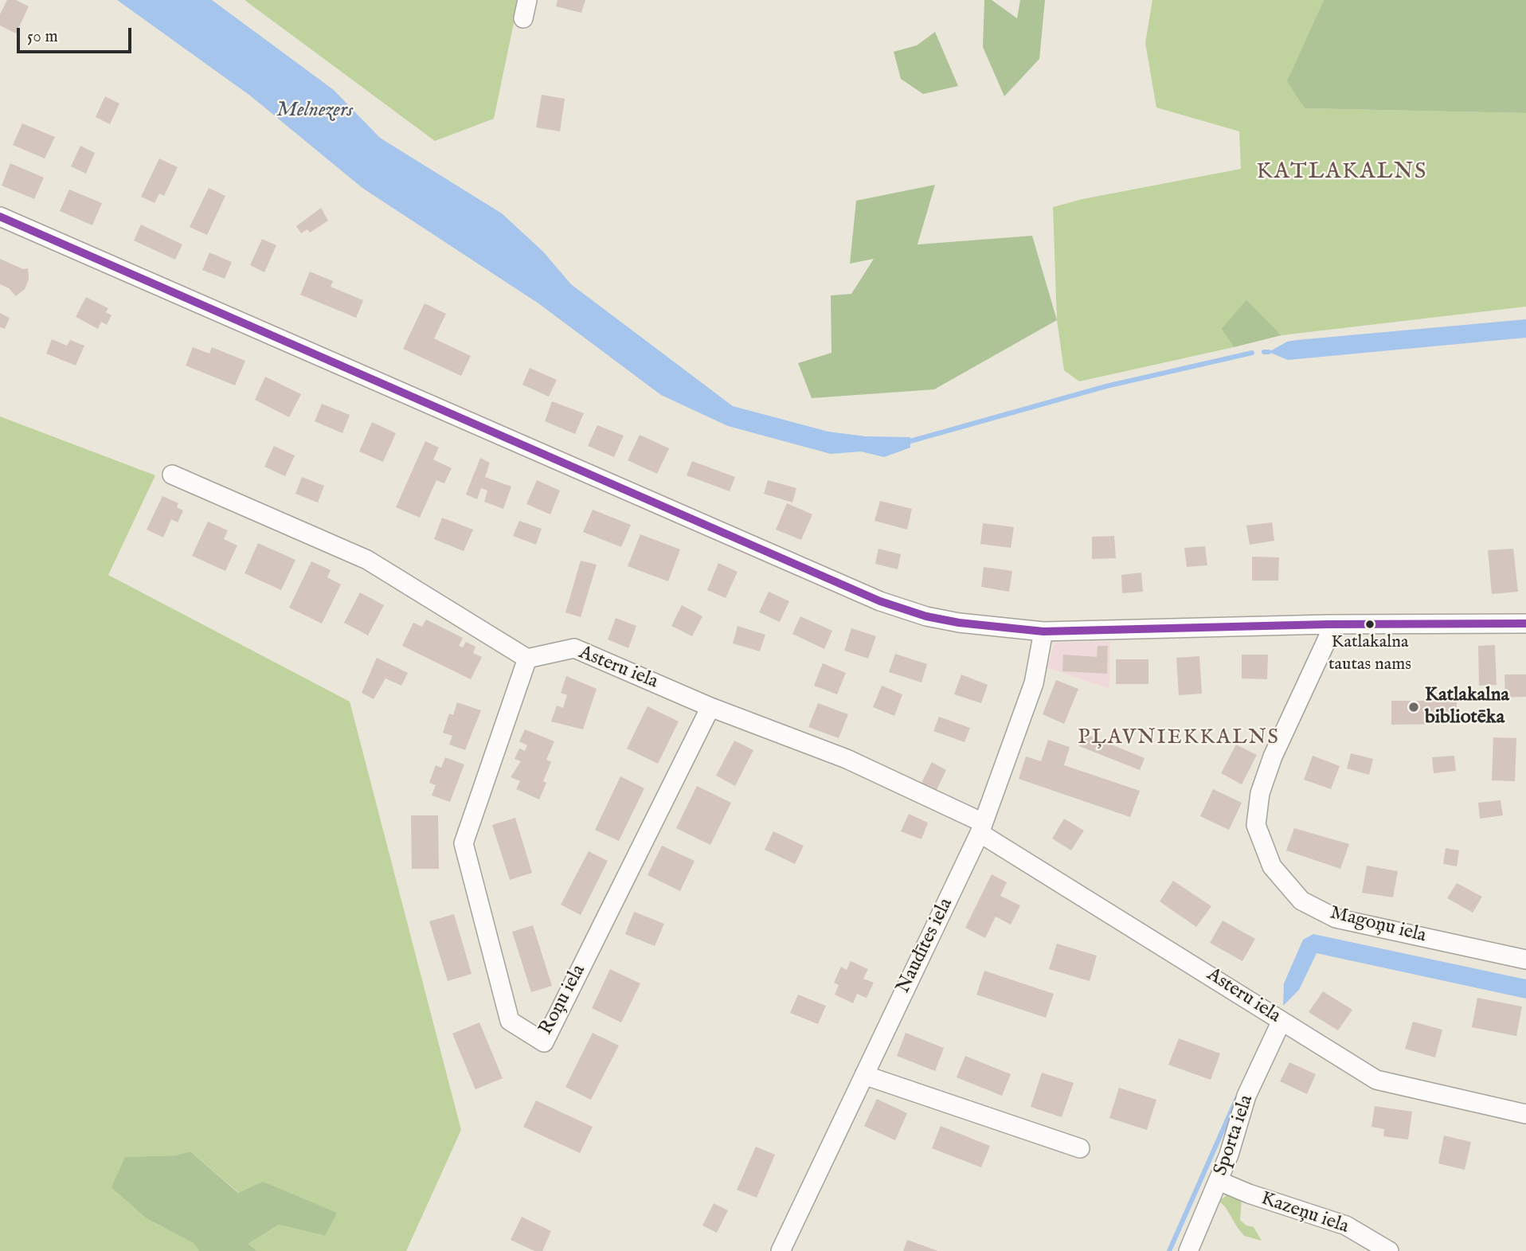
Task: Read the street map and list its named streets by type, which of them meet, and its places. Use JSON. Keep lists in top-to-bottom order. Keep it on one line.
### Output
{"streets":{"street":["Asteru iela","Magoņu iela","Naudītes iela","Roņu iela","Sporta iela","Kazeņu iela"]},"crossings":[["Asteru iela","Naudītes iela"],["Asteru iela","Roņu iela"],["Asteru iela","Sporta iela"],["Sporta iela","Kazeņu iela"]],"districts":["KATLAKALNS","PĻAVNIEKKALNS"],"water":["Melnezers"],"places":["Katlakalna tautas nams","Katlakalna bibliotēka"],"scale_bar":"50 m"}
